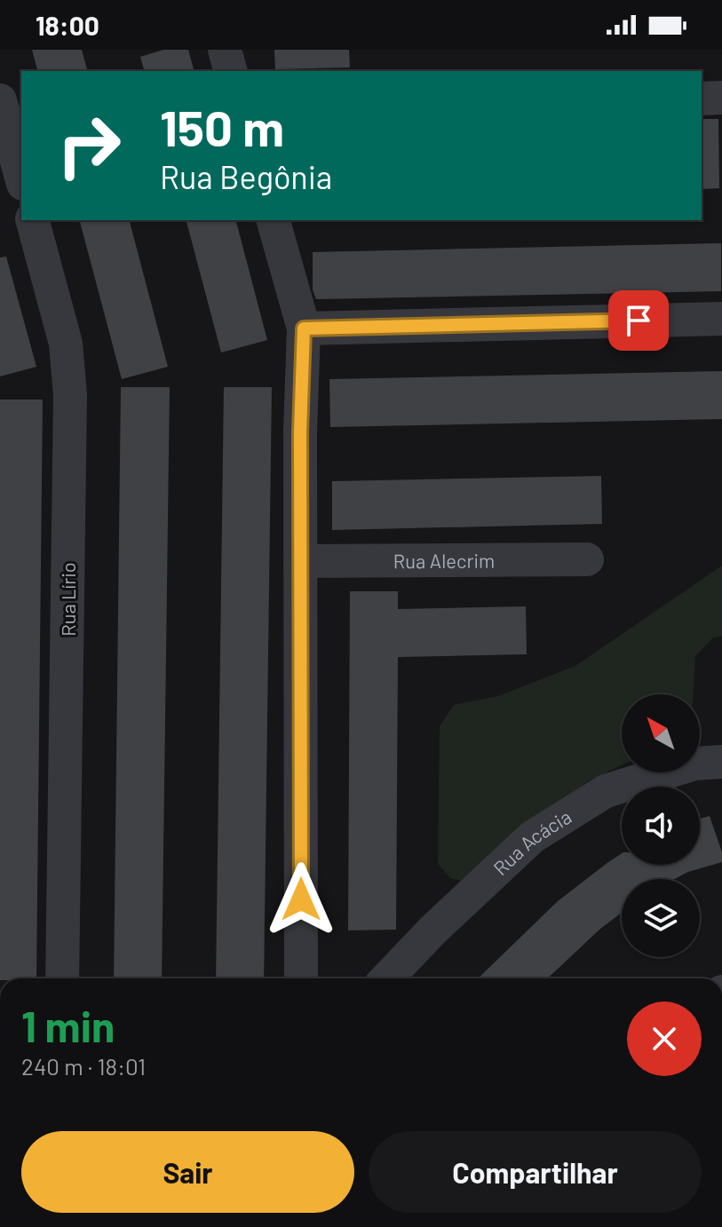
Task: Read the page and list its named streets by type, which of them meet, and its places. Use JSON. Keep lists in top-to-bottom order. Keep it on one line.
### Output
{"streets":{"street":["Rua Alecrim","Rua Lírio","Rua Acácia"]},"north":"top left","page":{"status":"18:00","turn":["150 m","Rua Begônia"],"heading":["1 min","240 m · 18:01"],"buttons":["Sair","Compartilhar"]}}
